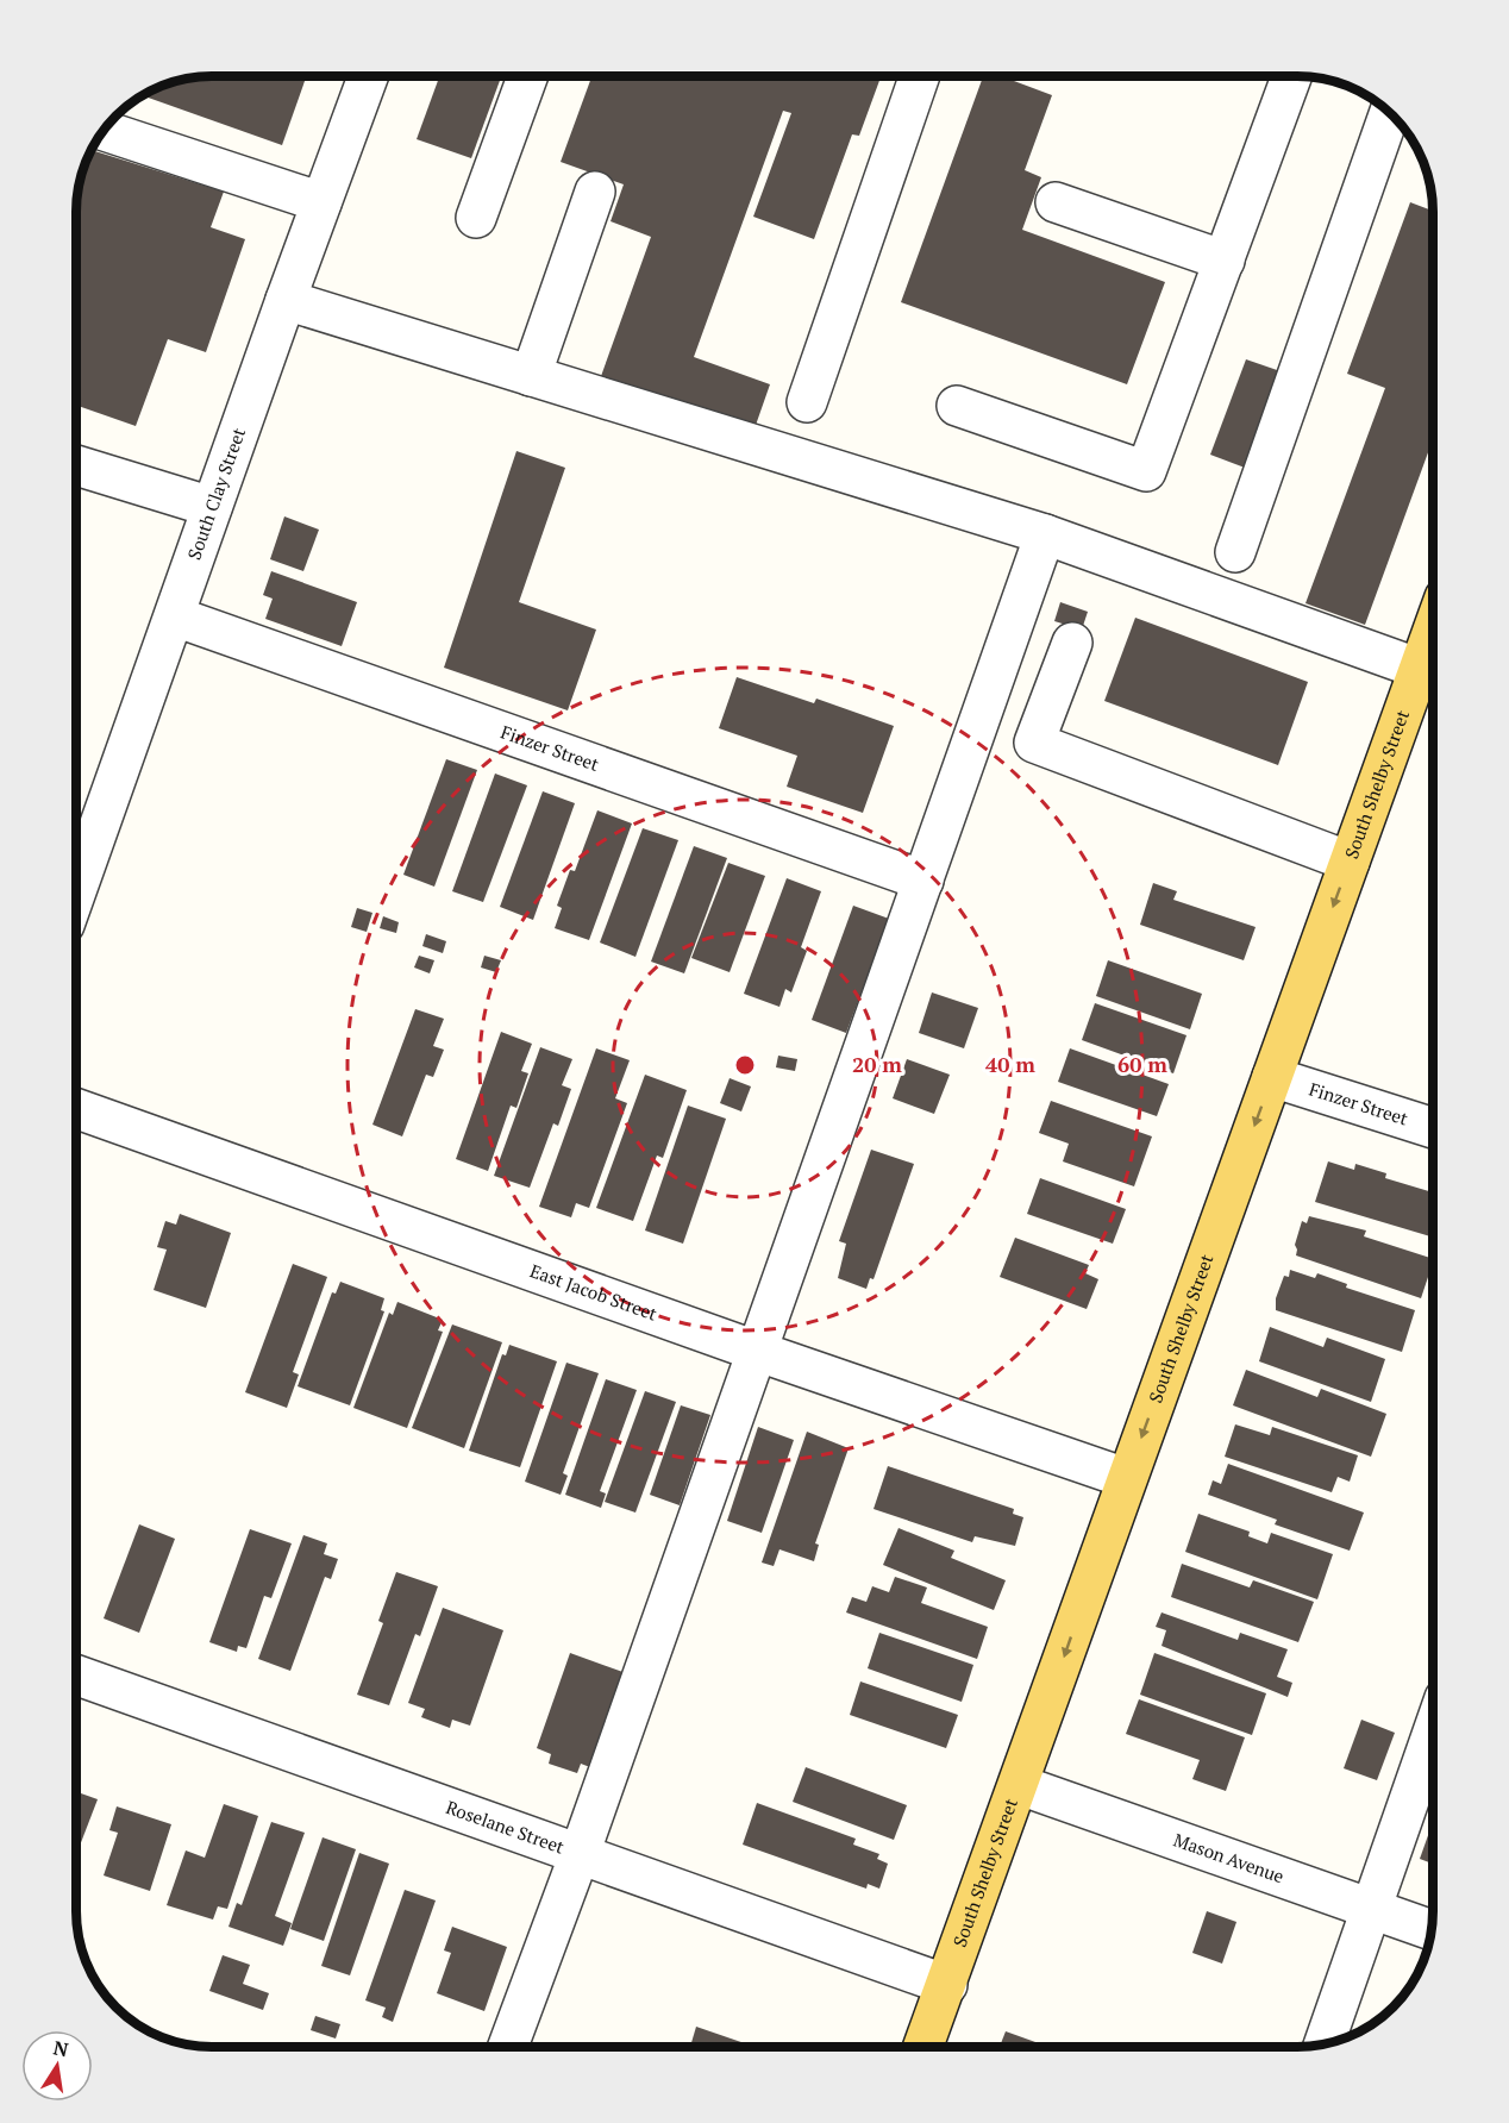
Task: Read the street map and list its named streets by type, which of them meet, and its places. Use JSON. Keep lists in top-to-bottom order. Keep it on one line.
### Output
{"streets":{"main road":["South Shelby Street"],"street":["South Clay Street","Finzer Street","East Jacob Street","Roselane Street","Mason Avenue"]},"crossings":[["South Clay Street","Finzer Street"],["Finzer Street","South Shelby Street"],["South Shelby Street","East Jacob Street"],["South Shelby Street","Roselane Street"],["South Shelby Street","Mason Avenue"]],"one_way":["South Shelby Street"],"north":"top","rings":["20 m","40 m","60 m"]}
